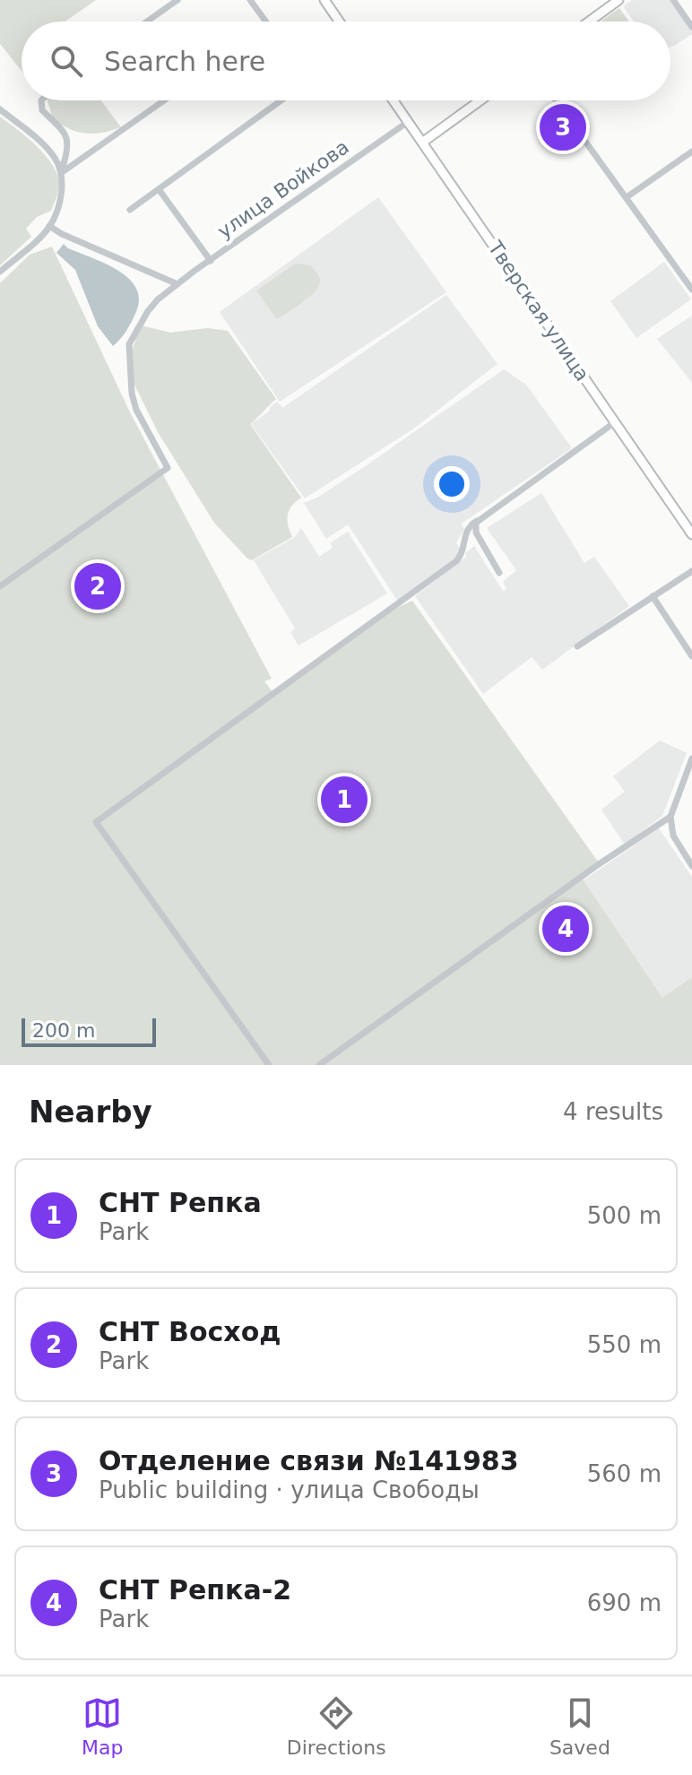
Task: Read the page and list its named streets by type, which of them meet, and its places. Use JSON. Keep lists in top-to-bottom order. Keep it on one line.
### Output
{"streets":{"main road":["Тверская улица"],"street":["улица Войкова"]},"crossings":[["улица Войкова","Тверская улица"]],"scale_bar":"200 m","page":{"search":"Search here","pins":["3","2","1","4"],"scale":"200 m","heading":["Nearby","4 results"],"list":[{"mark":"1","name":"СНТ Репка","note":"Park","value":"500 m"},{"mark":"2","name":"СНТ Восход","note":"Park","value":"550 m"},{"mark":"3","name":"Отделение связи №141983","note":"Public building · улица Свободы","value":"560 m"},{"mark":"4","name":"СНТ Репка-2","note":"Park","value":"690 m"}],"nav":["Map","Directions","Saved"]}}
